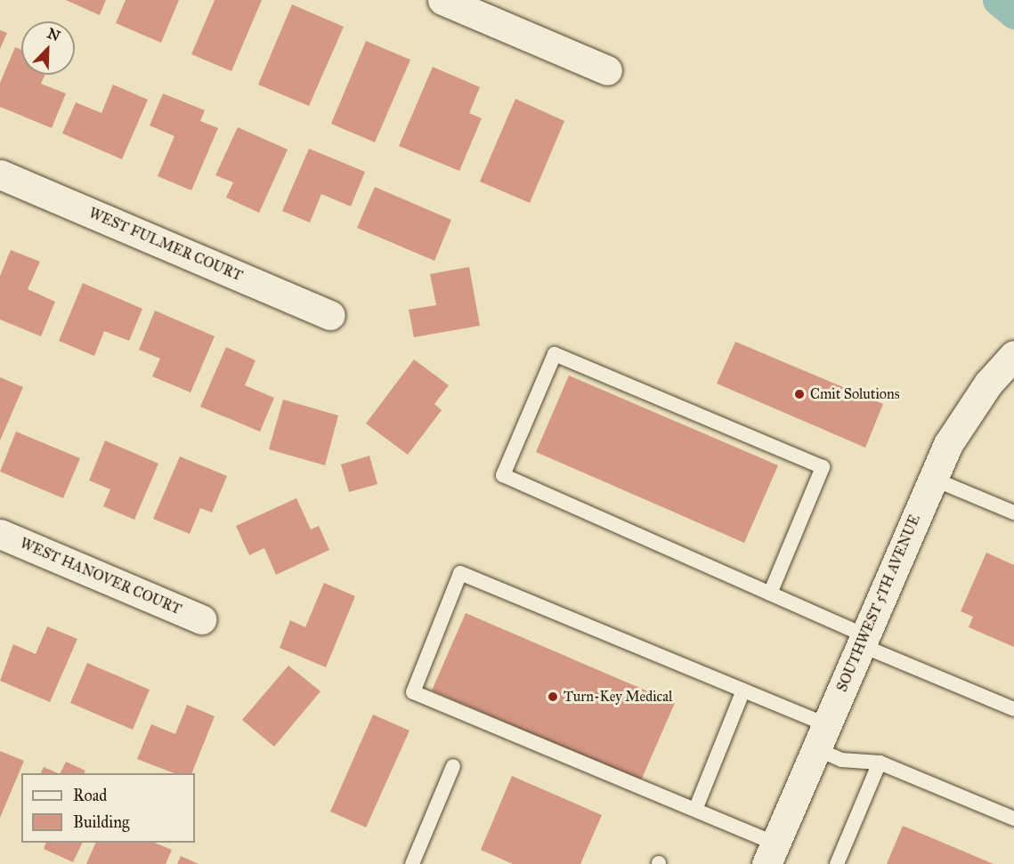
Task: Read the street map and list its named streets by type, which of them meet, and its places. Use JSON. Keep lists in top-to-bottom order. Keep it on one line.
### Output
{"streets":{"street":["WEST FULMER COURT","WEST HANOVER COURT","SOUTHWEST 5TH AVENUE"]},"places":["Cmit Solutions","Turn-Key Medical"],"legend":["Road","Building"],"north":"top right"}
